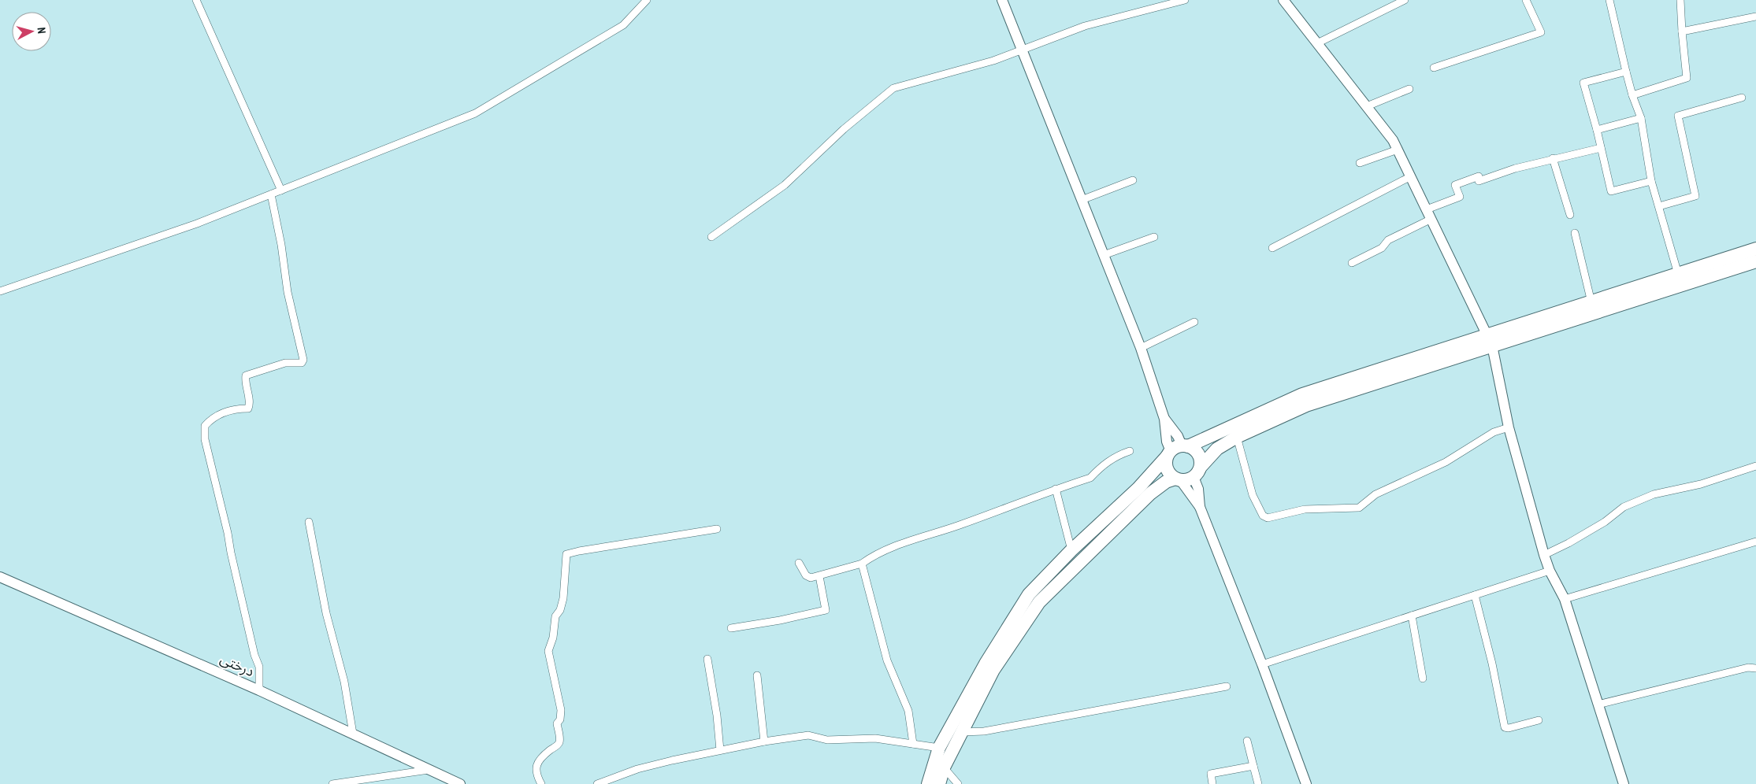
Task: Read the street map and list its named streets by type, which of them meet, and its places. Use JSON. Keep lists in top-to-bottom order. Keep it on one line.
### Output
{"streets":{"street":["درختی"]},"north":"right"}
